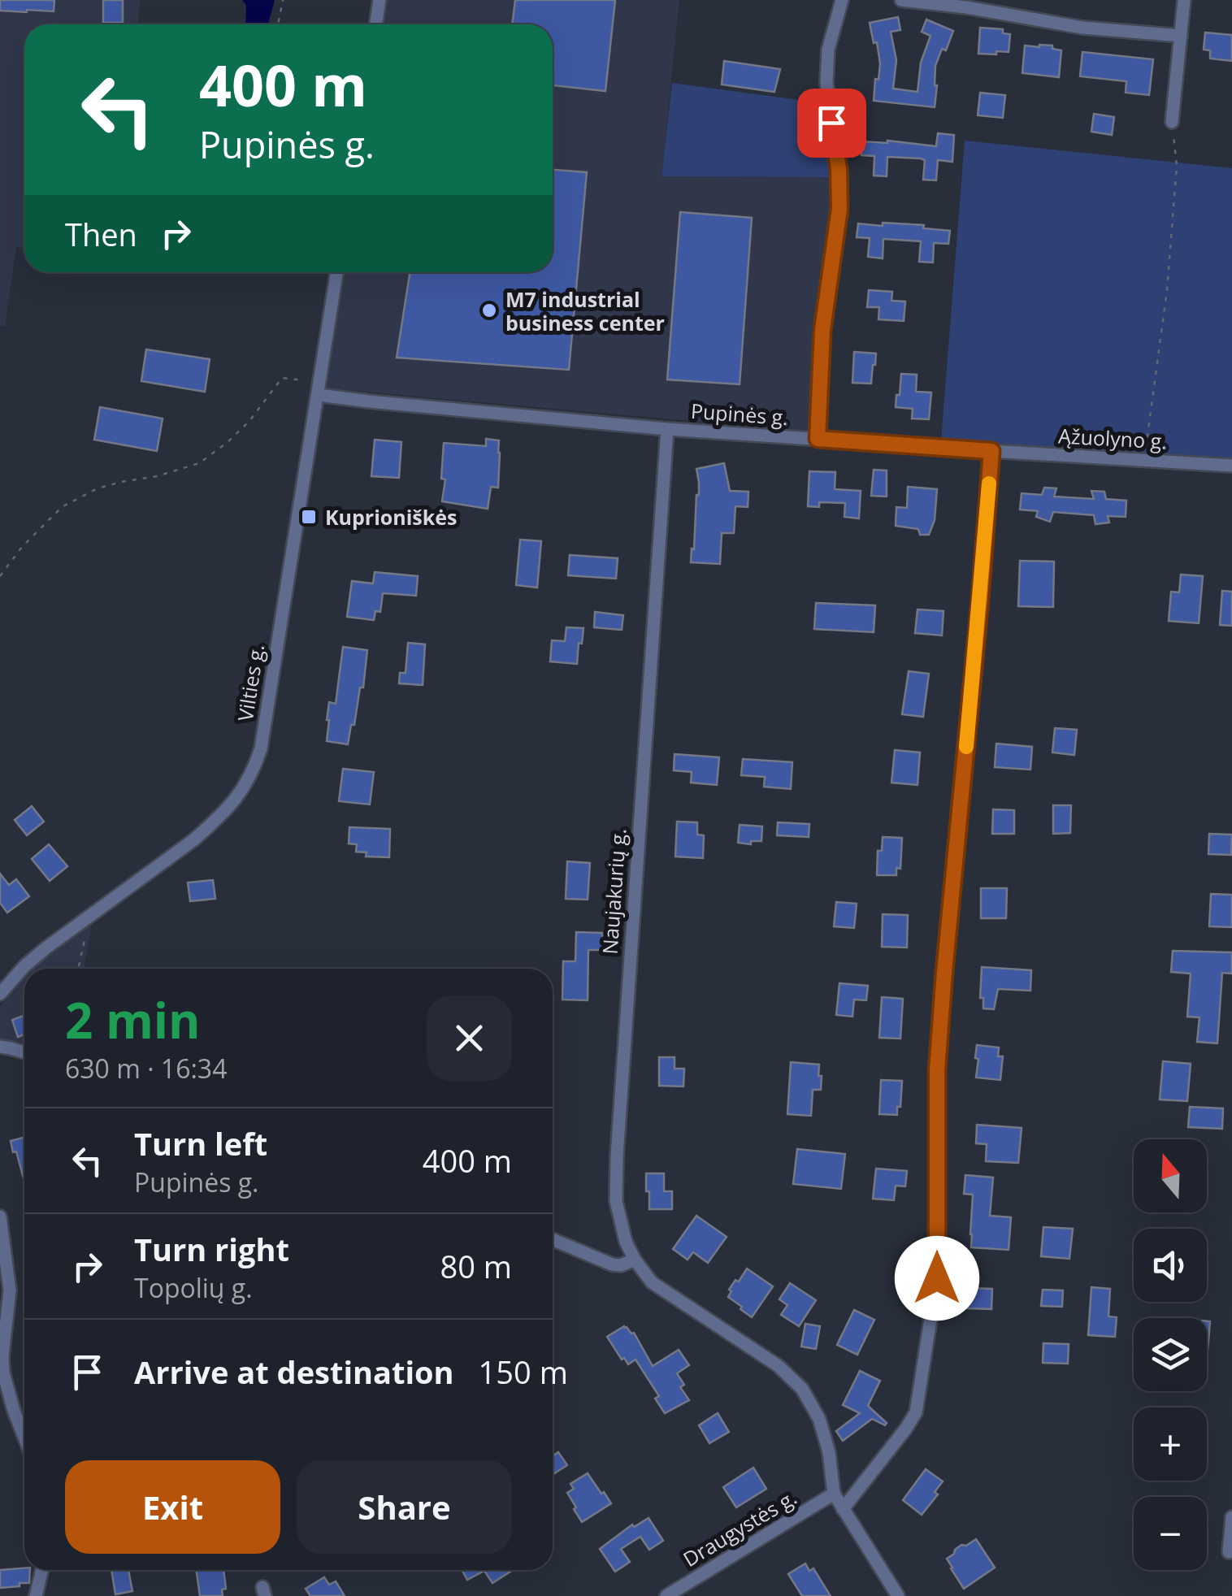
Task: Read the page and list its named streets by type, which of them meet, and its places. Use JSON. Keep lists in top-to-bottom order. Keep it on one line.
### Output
{"streets":{"street":["Pupinės g.","Ąžuolyno g.","Vilties g.","Naujakurių g.","Draugystės g."]},"crossings":[["Pupinės g.","Ąžuolyno g."],["Pupinės g.","Naujakurių g."],["Naujakurių g.","Draugystės g."]],"places":{"other":["M7 industrial business center"],"transit":["Kuprioniškės"]},"north":"top","page":{"turn":["400 m","Pupinės g."],"then":"Then","heading":["2 min","630 m · 16:34"],"list":[{"name":"Turn left","note":"Pupinės g.","value":"400 m"},{"name":"Turn right","note":"Topolių g.","value":"80 m"},{"name":"Arrive at destination","value":"150 m"}],"map_buttons":["+","−"],"buttons":["Exit","Share"]}}
